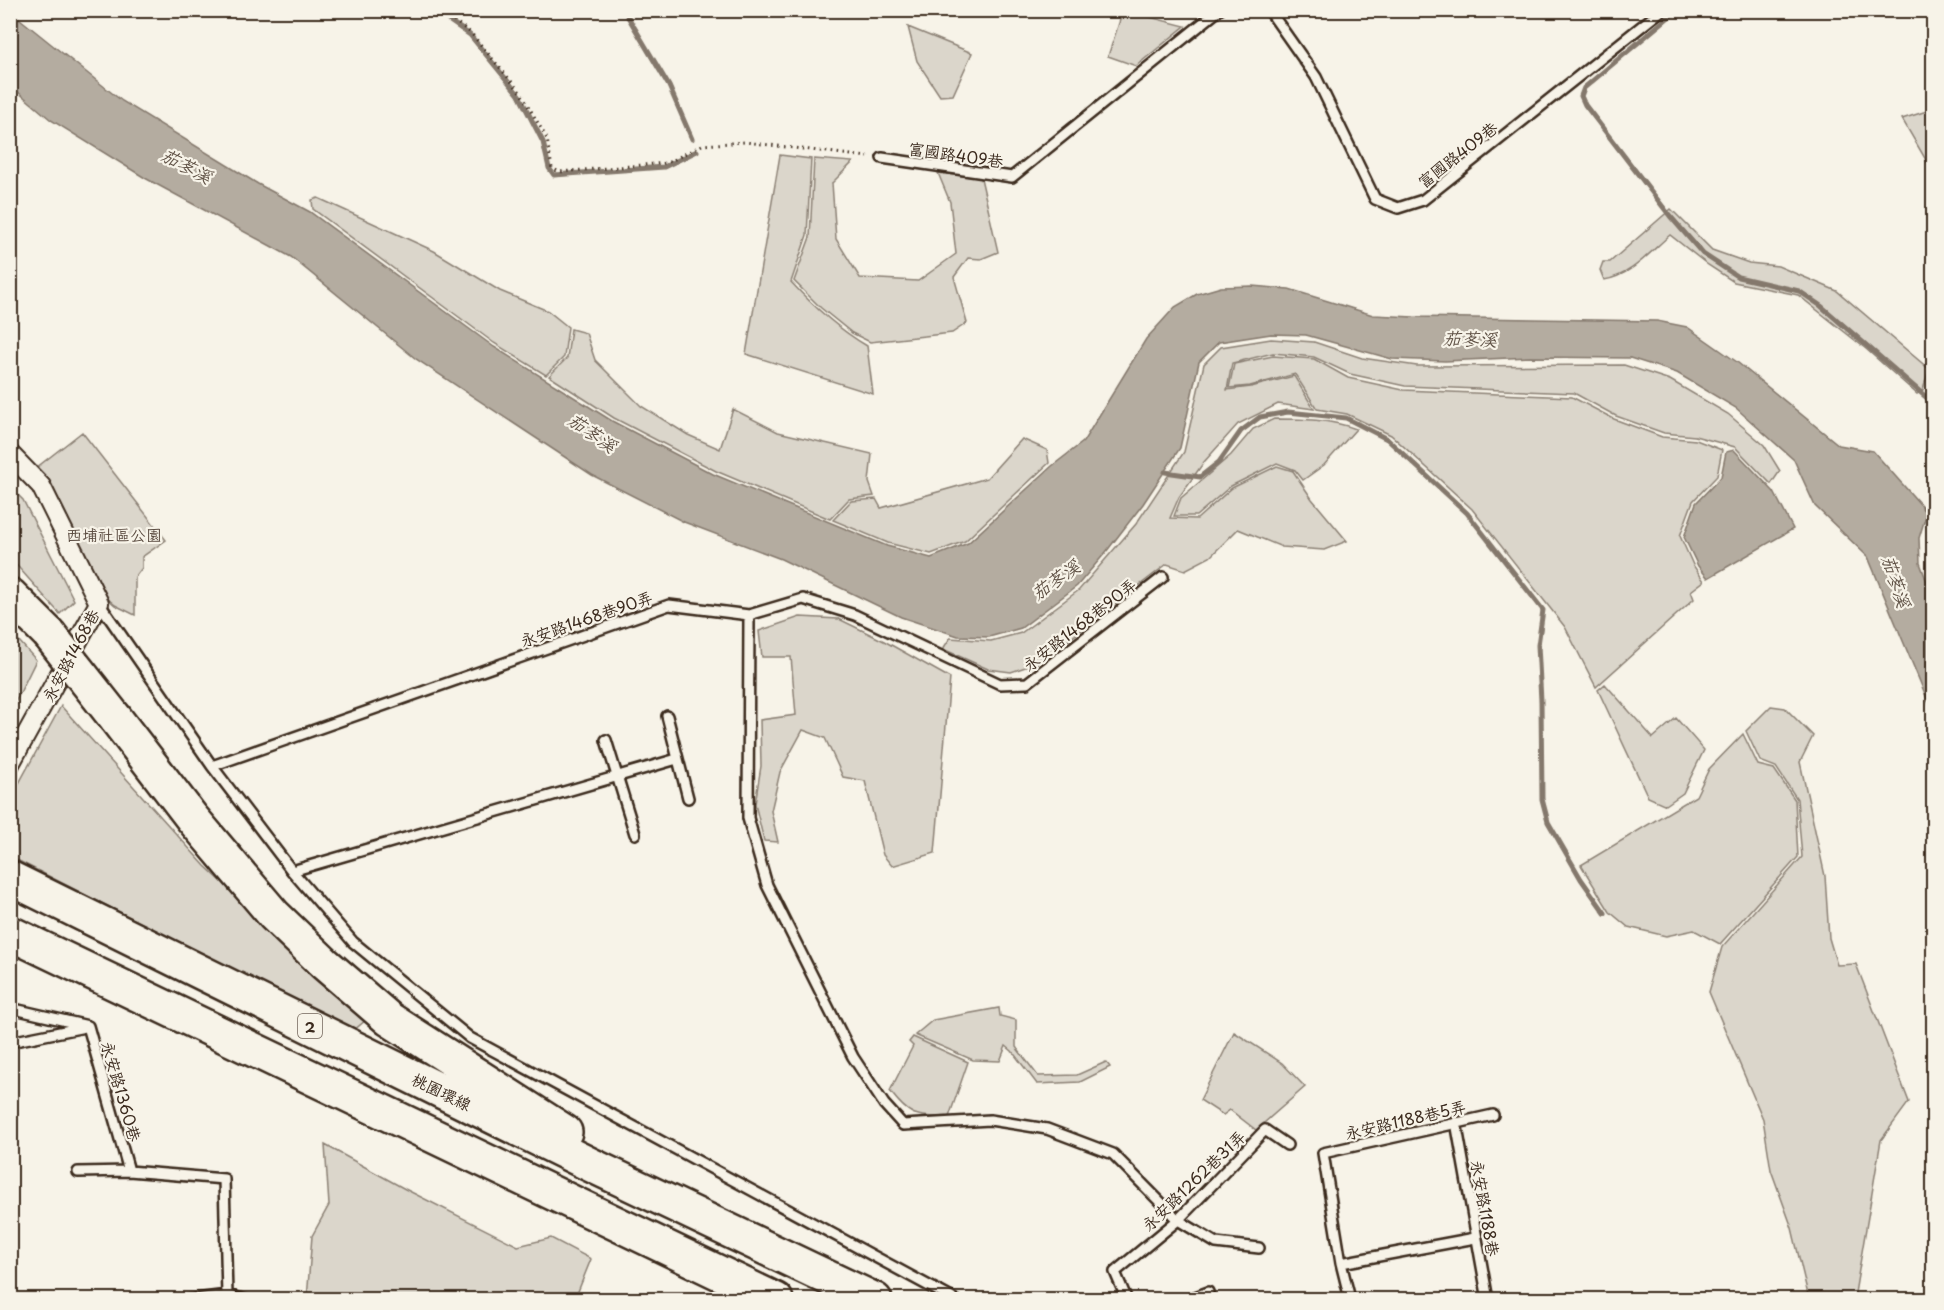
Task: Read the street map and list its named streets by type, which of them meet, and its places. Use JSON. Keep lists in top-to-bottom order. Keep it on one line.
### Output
{"streets":{"highway":["2","桃園環線"],"street":["永安路1468巷"],"lane":["富國路409巷","永安路1468巷90弄","永安路1360巷","永安路1188巷5弄","永安路1262巷31弄","永安路1188巷"]},"crossings":[["永安路1188巷5弄","永安路1188巷"]],"water":["茄苳溪"],"parks":["西埔社區公園"]}
